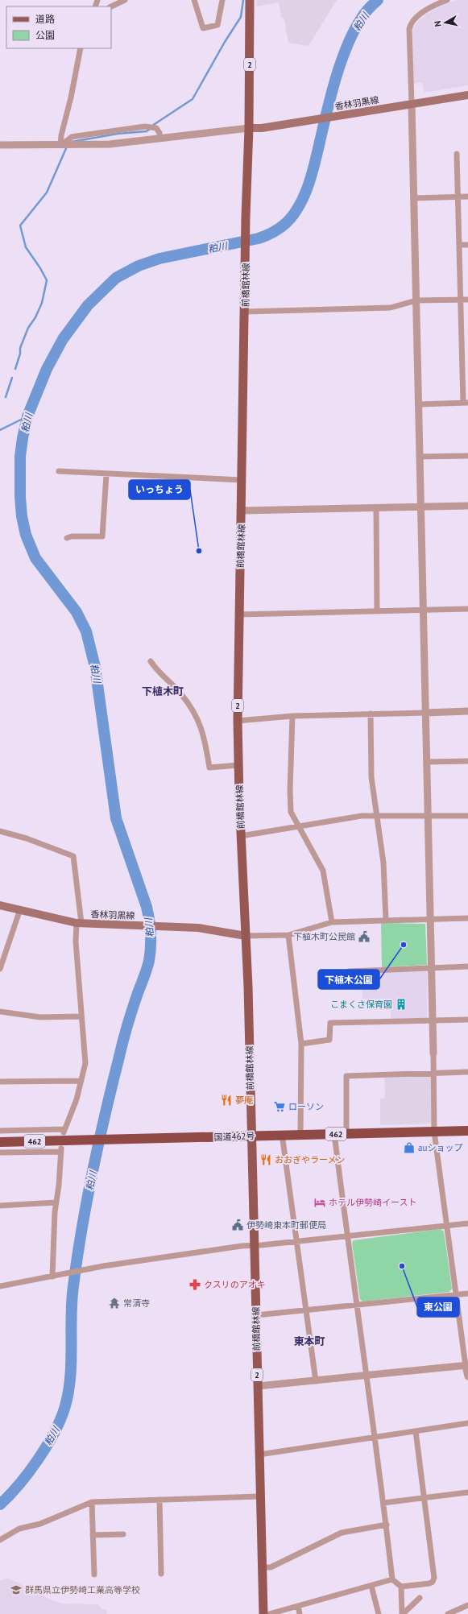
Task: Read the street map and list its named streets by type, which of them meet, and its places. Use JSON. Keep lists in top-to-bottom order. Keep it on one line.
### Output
{"streets":{"highway":["462","国道462号"],"main road":["2","香林羽黒線","前橋館林線"]},"crossings":[["香林羽黒線","前橋館林線"],["前橋館林線","国道462号"]],"districts":["下植木町","東本町"],"water":["粕川"],"places":{"other":["いっちょう","下植木公園","東公園"],"public building":["下植木町公民館","伊勢崎東本町郵便局"],"building":["こまくさ保育園"],"restaurant":["夢庵","おおぎやラーメン"],"supermarket":["ローソン"],"shop":["auショップ"],"hotel":["ホテル伊勢崎イースト"],"pharmacy":["クスリのアオキ"],"temple":["常清寺"],"school or university":["群馬県立伊勢崎工業高等学校"]},"legend":["道路","公園"],"north":"left"}
